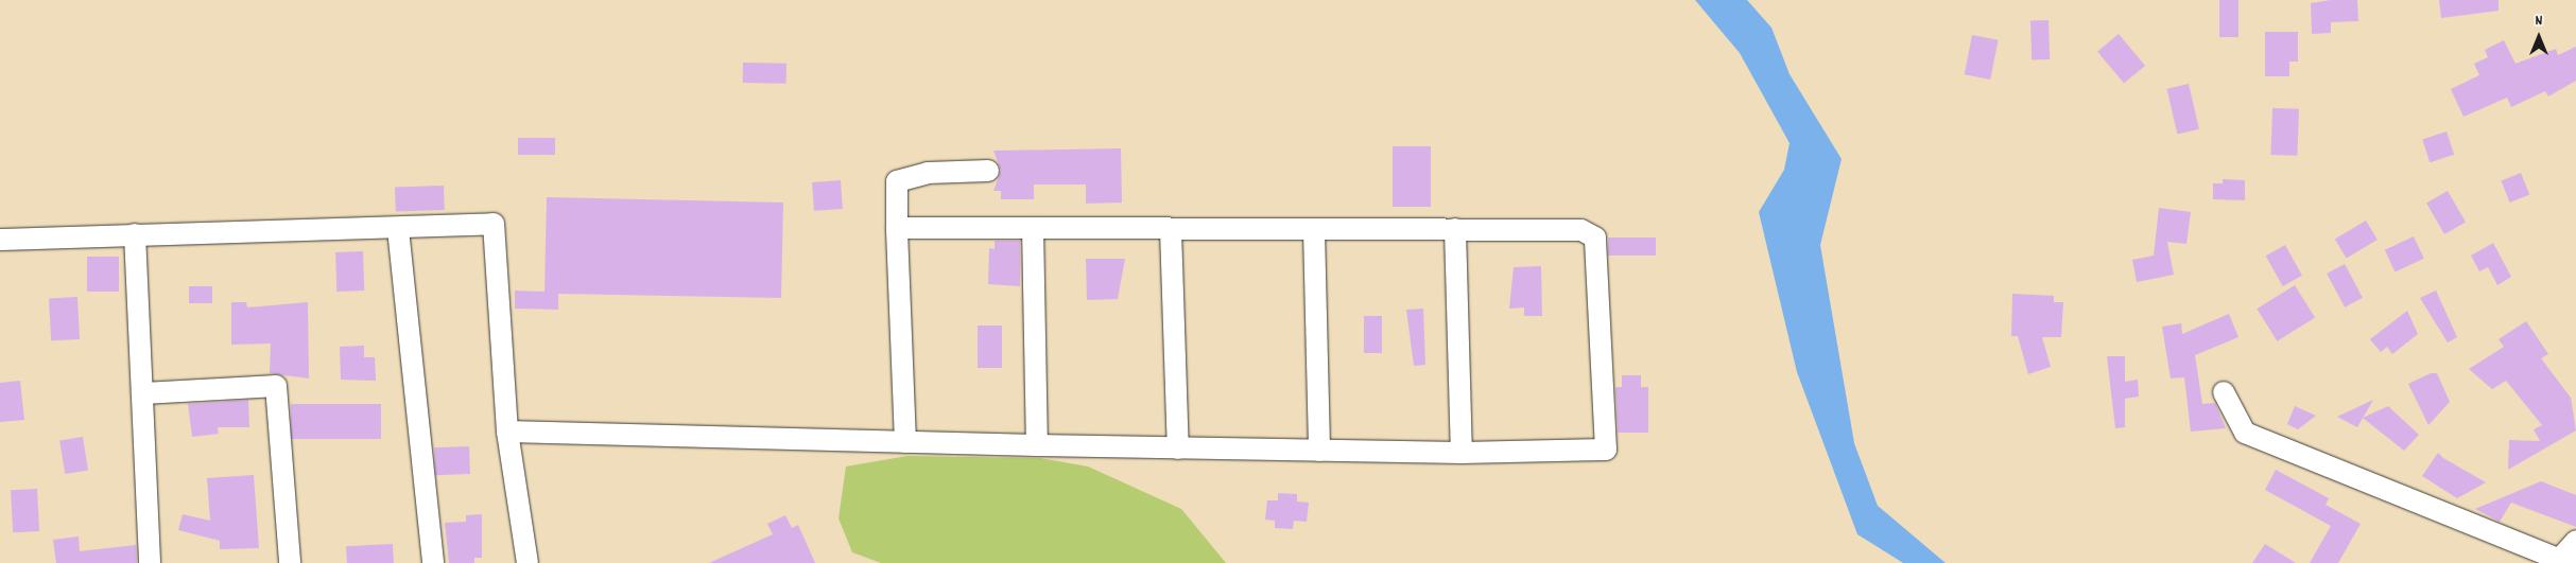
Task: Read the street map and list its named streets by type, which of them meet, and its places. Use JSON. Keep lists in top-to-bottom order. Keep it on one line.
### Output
{"north":"top"}
